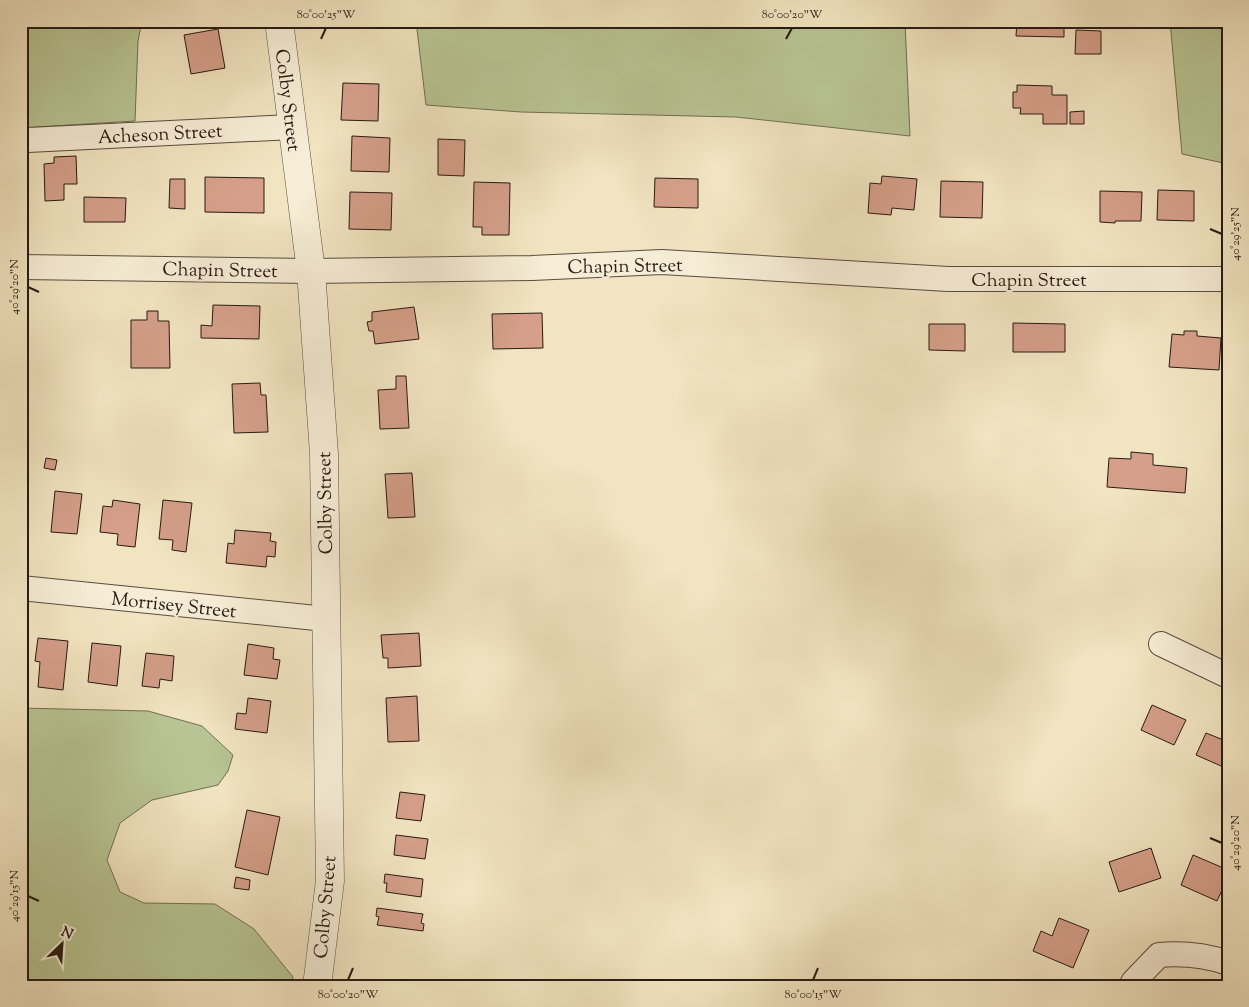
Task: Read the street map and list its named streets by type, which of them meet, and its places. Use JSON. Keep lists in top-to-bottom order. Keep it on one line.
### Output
{"streets":{"street":["Colby Street","Acheson Street","Chapin Street","Morrisey Street"]},"crossings":[["Colby Street","Acheson Street"],["Colby Street","Chapin Street"],["Colby Street","Morrisey Street"]],"north":"top right","coordinates":["80°00'25\"W","80°00'20\"W","40°29'25\"N","40°29'20\"N","40°29'15\"N","80°00'15\"W"]}
